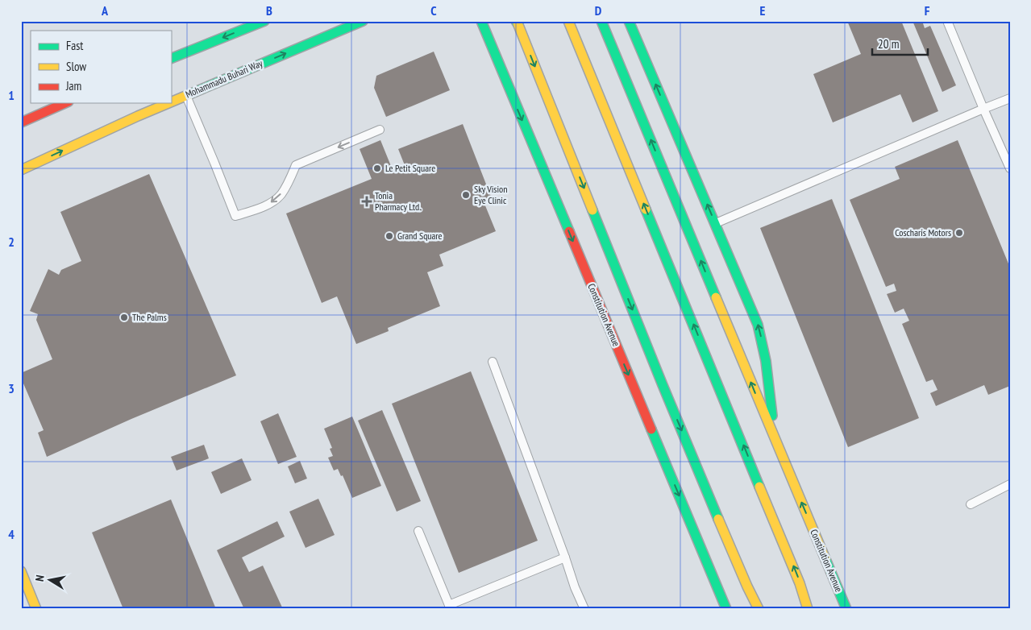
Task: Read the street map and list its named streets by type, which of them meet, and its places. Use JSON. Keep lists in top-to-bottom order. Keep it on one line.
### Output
{"streets":{"main road":["Mohammadu Buhari Way","Constitution Avenue"]},"places":{"other":["Le Petit Square","Sky Vision Eye Clinic","Coscharis Motors","Grand Square","The Palms"],"health":["Tonia Pharmacy Ltd."]},"legend":["Fast","Slow","Jam"],"scale_bar":"20 m","north":"left","grid":{"columns":["A","B","C","D","E","F"],"rows":["1","2","3","4"]}}
